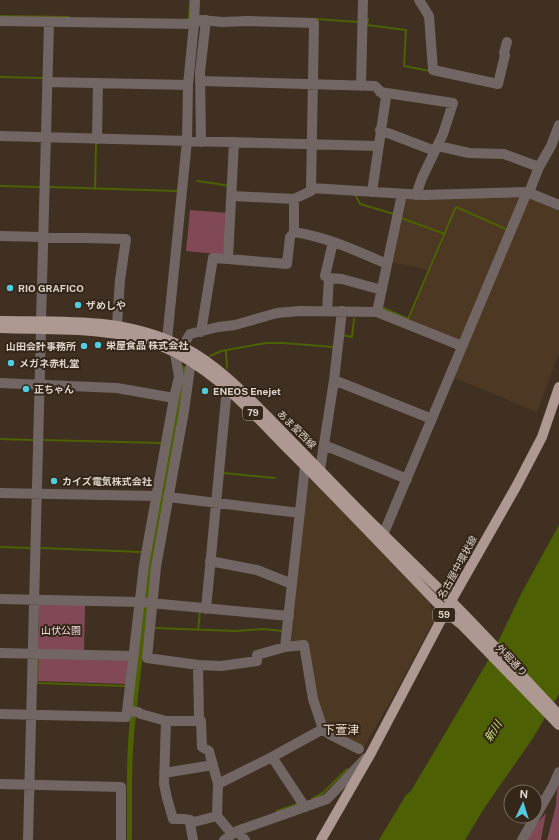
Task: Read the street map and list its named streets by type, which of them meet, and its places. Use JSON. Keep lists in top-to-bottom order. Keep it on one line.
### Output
{"streets":{"main road":["79","あま愛西線","名古屋中環状線","59","外堀通り"]},"crossings":[["あま愛西線","名古屋中環状線"],["あま愛西線","外堀通り"],["名古屋中環状線","外堀通り"]],"districts":["下萱津"],"water":["新川"],"parks":["山伏公園"],"places":["RIO GRAFICO","ザめしや","栄屋食品 株式会社","山田会計事務所","メガネ赤札堂","正ちゃん","ENEOS Enejet","カイズ電気株式会社"],"north":"top"}
